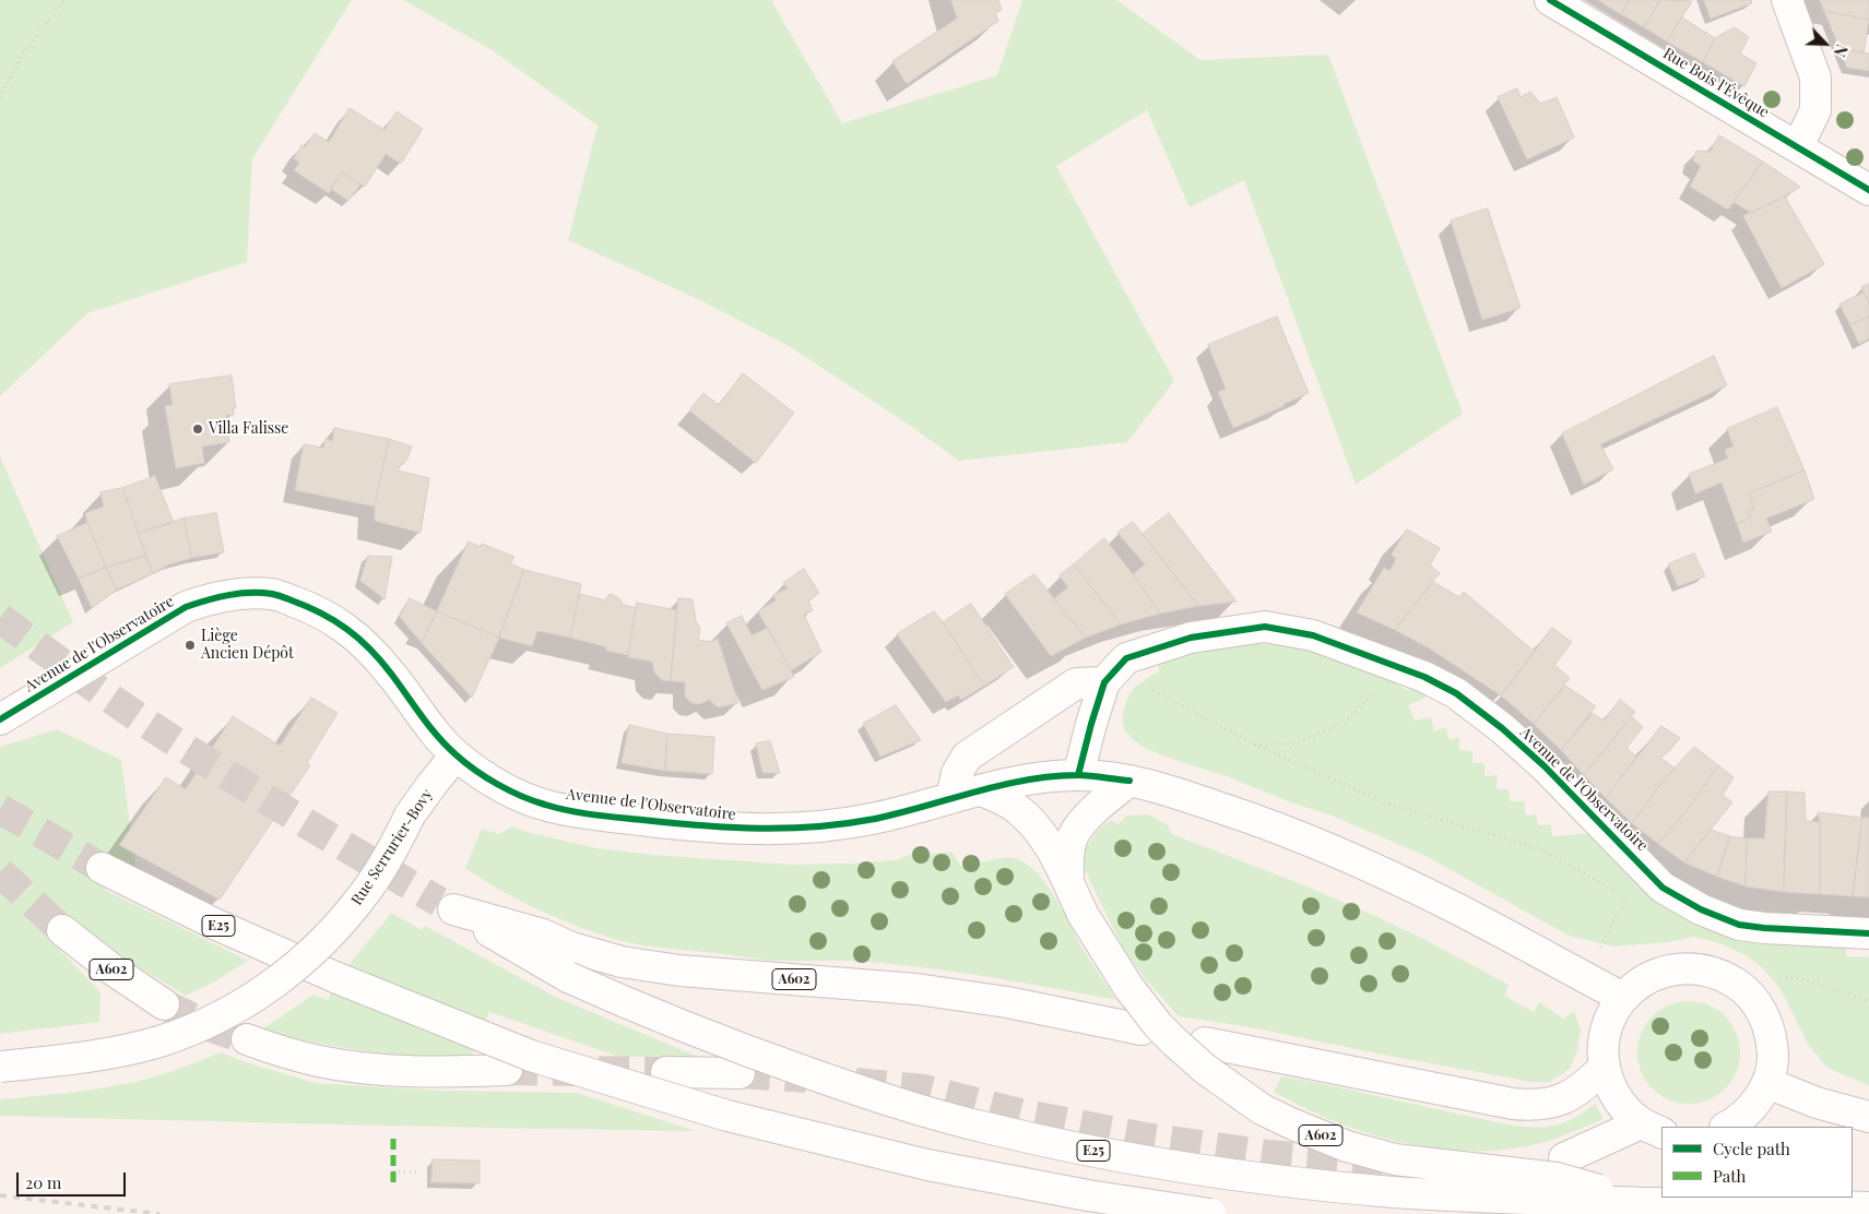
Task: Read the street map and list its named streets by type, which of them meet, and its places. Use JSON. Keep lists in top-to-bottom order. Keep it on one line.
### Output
{"streets":{"main road":["Rue Bois l'Évêque","Avenue de l'Observatoire","Rue Serrurier-Bovy","E25","A602"]},"crossings":[["Avenue de l'Observatoire","Rue Serrurier-Bovy"],["Avenue de l'Observatoire","A602"],["E25","A602"]],"places":["Villa Falisse","Liège Ancien Dépôt"],"legend":["Cycle path","Path"],"scale_bar":"20 m","north":"bottom right"}
